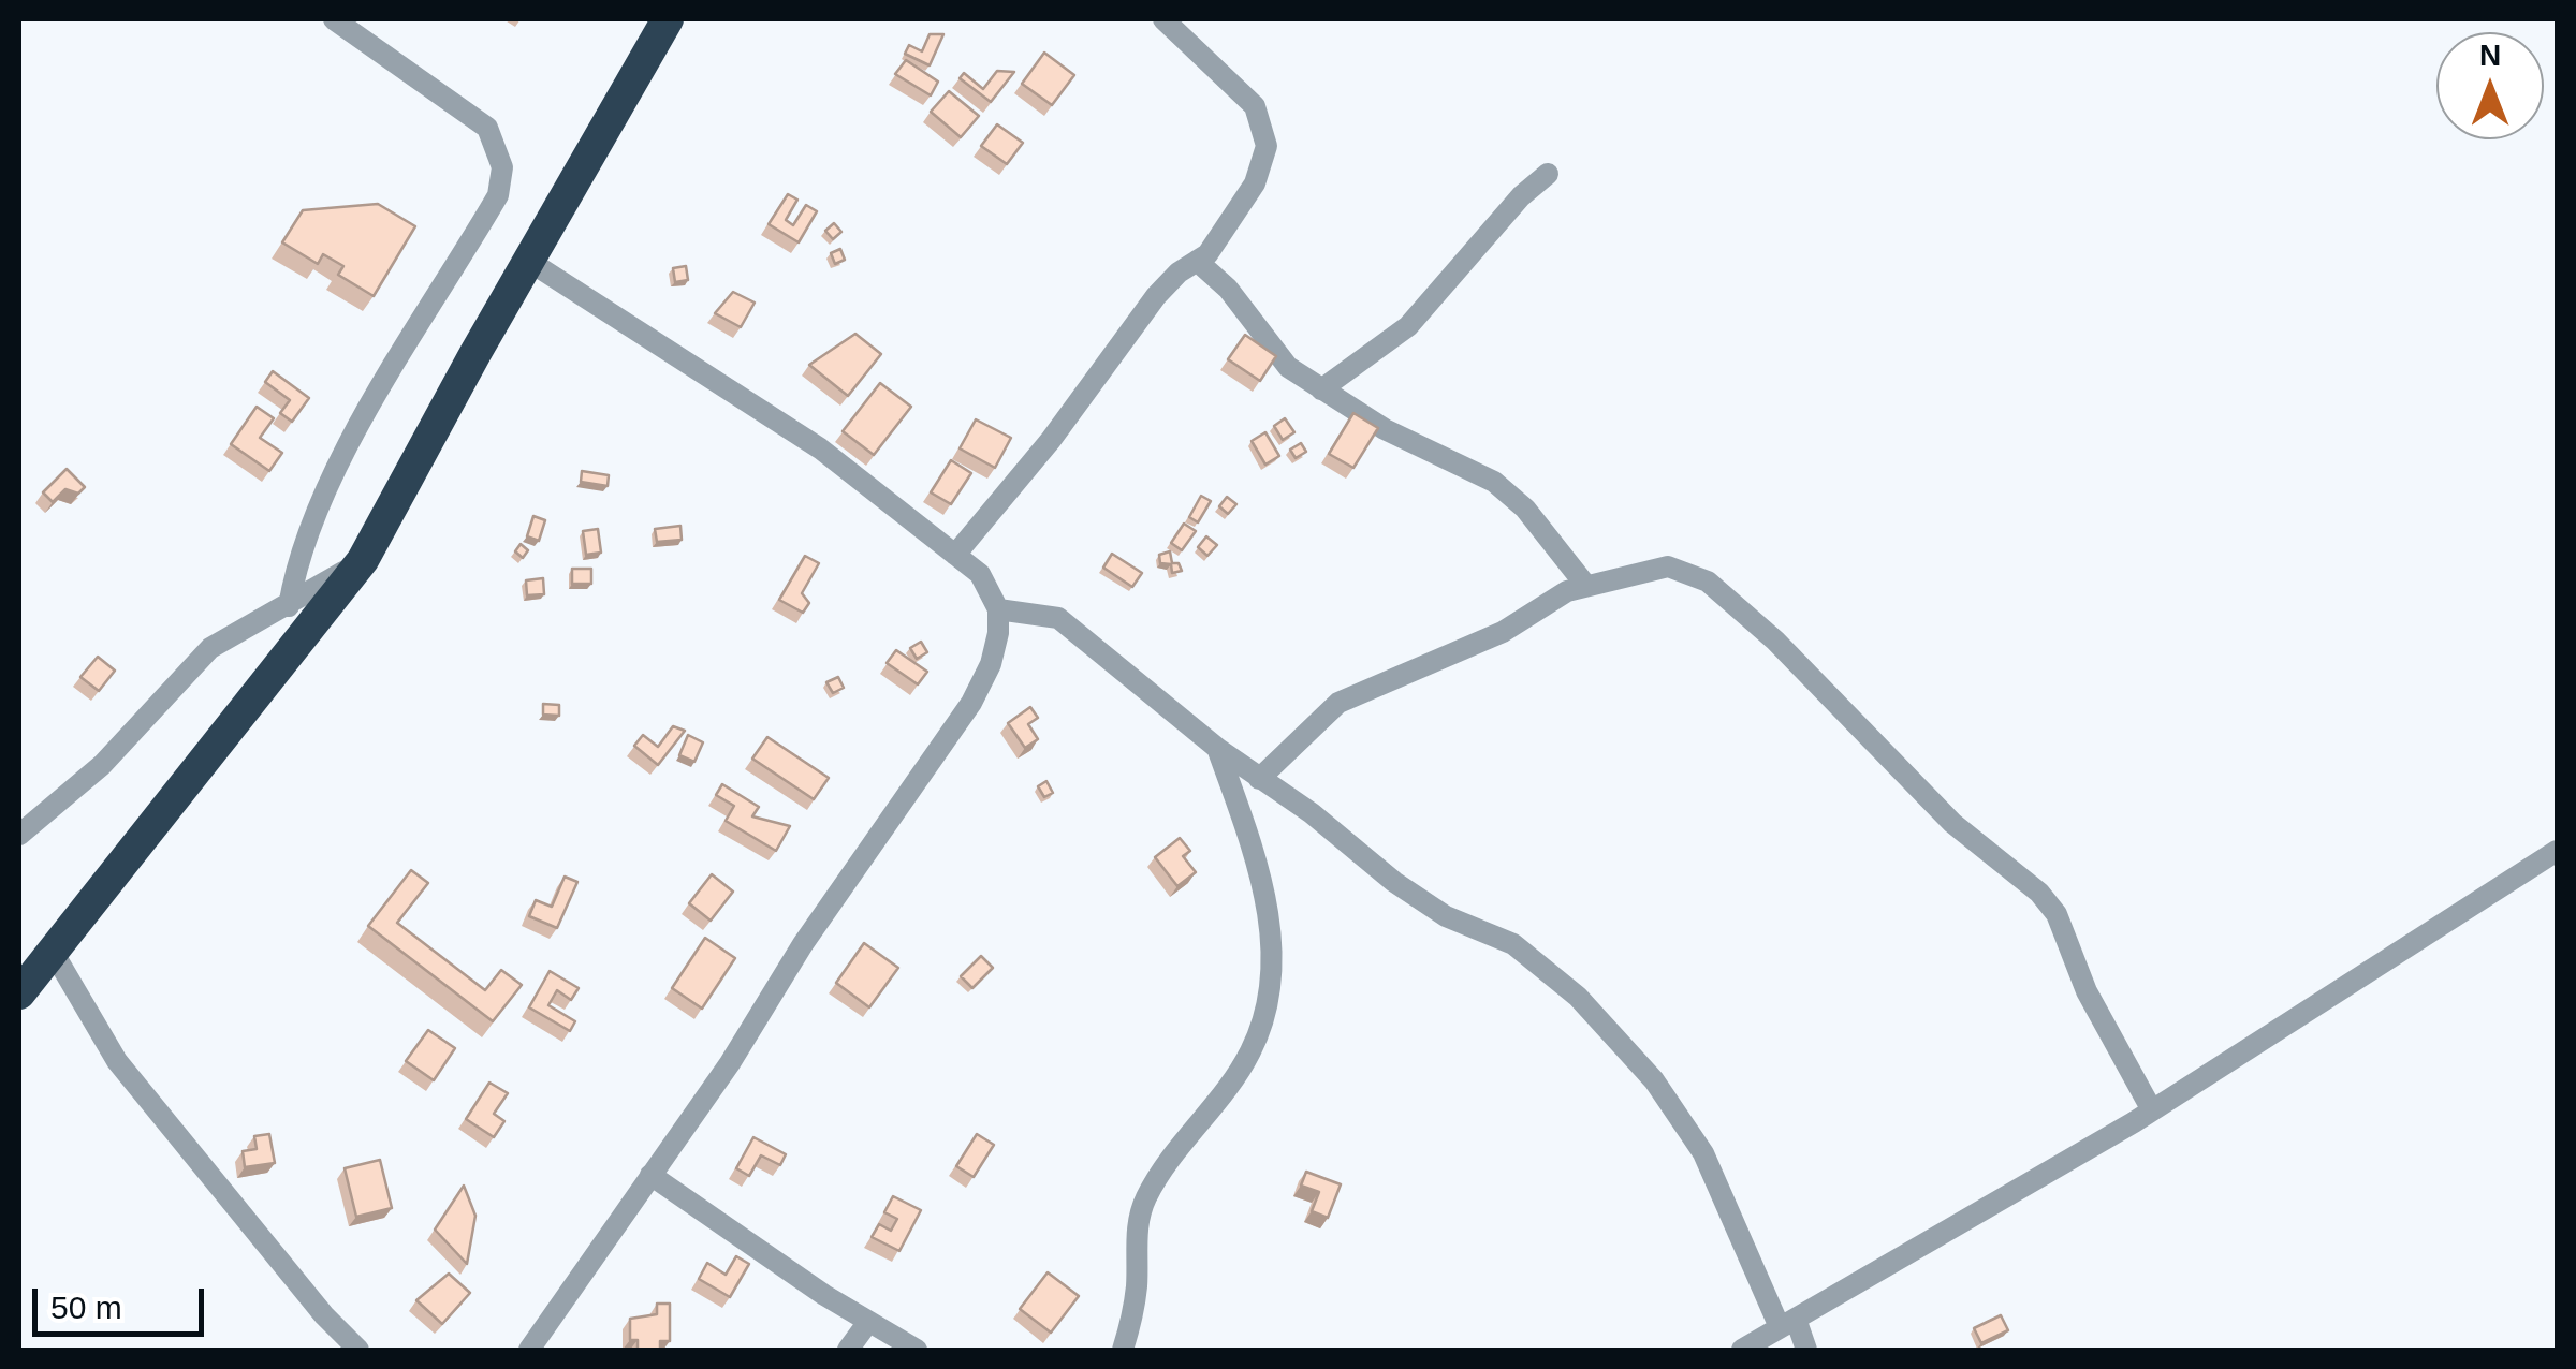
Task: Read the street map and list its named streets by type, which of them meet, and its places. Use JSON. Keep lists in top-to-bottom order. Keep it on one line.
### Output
{"scale_bar":"50 m","north":"top"}
